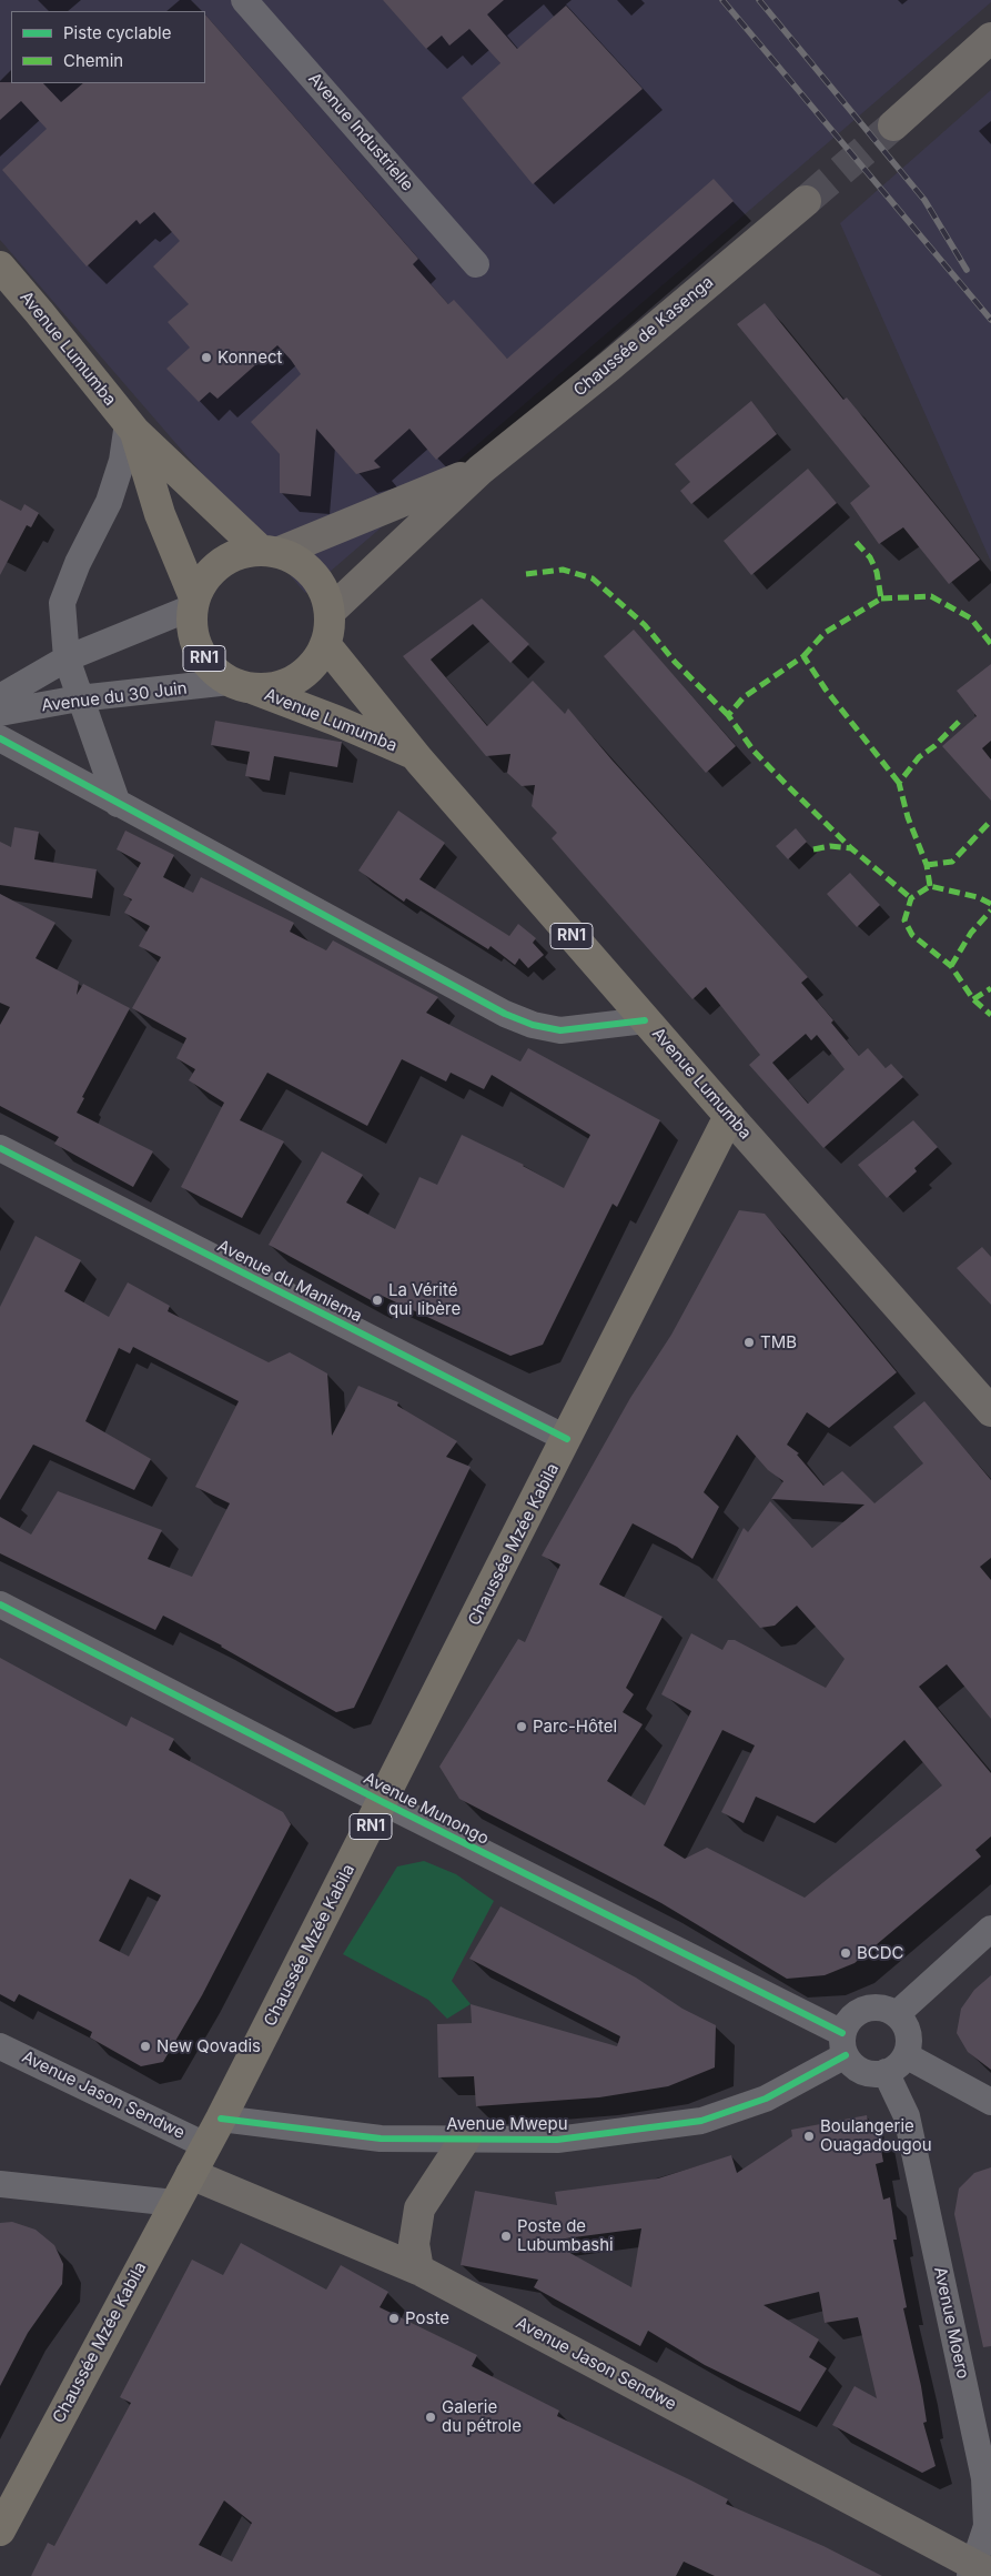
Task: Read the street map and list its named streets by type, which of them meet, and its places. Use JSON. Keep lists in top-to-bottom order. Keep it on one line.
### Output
{"streets":{"highway":["Avenue Lumumba","RN1","Chaussée Mzée Kabila"],"main road":["Chaussée de Kasenga","Avenue Jason Sendwe"],"street":["Avenue Industrielle","Avenue du 30 Juin","Avenue du Maniema","Avenue Munongo","Avenue Mwepu","Avenue Moero"]},"crossings":[["Avenue Lumumba","Avenue du 30 Juin"],["Avenue Lumumba","Chaussée Mzée Kabila"],["Avenue du Maniema","Chaussée Mzée Kabila"],["Chaussée Mzée Kabila","Avenue Munongo"],["Chaussée Mzée Kabila","Avenue Jason Sendwe"],["Chaussée Mzée Kabila","Avenue Mwepu"],["Avenue Munongo","Avenue Mwepu"],["Avenue Munongo","Avenue Moero"],["Avenue Jason Sendwe","Avenue Moero"],["Avenue Mwepu","Avenue Moero"]],"places":["Konnect","La Vérité qui libère","TMB","Parc-Hôtel","BCDC","New Qovadis","Boulangerie Ouagadougou","Poste de Lubumbashi","Poste","Galerie du pétrole"],"legend":["Piste cyclable","Chemin"]}
